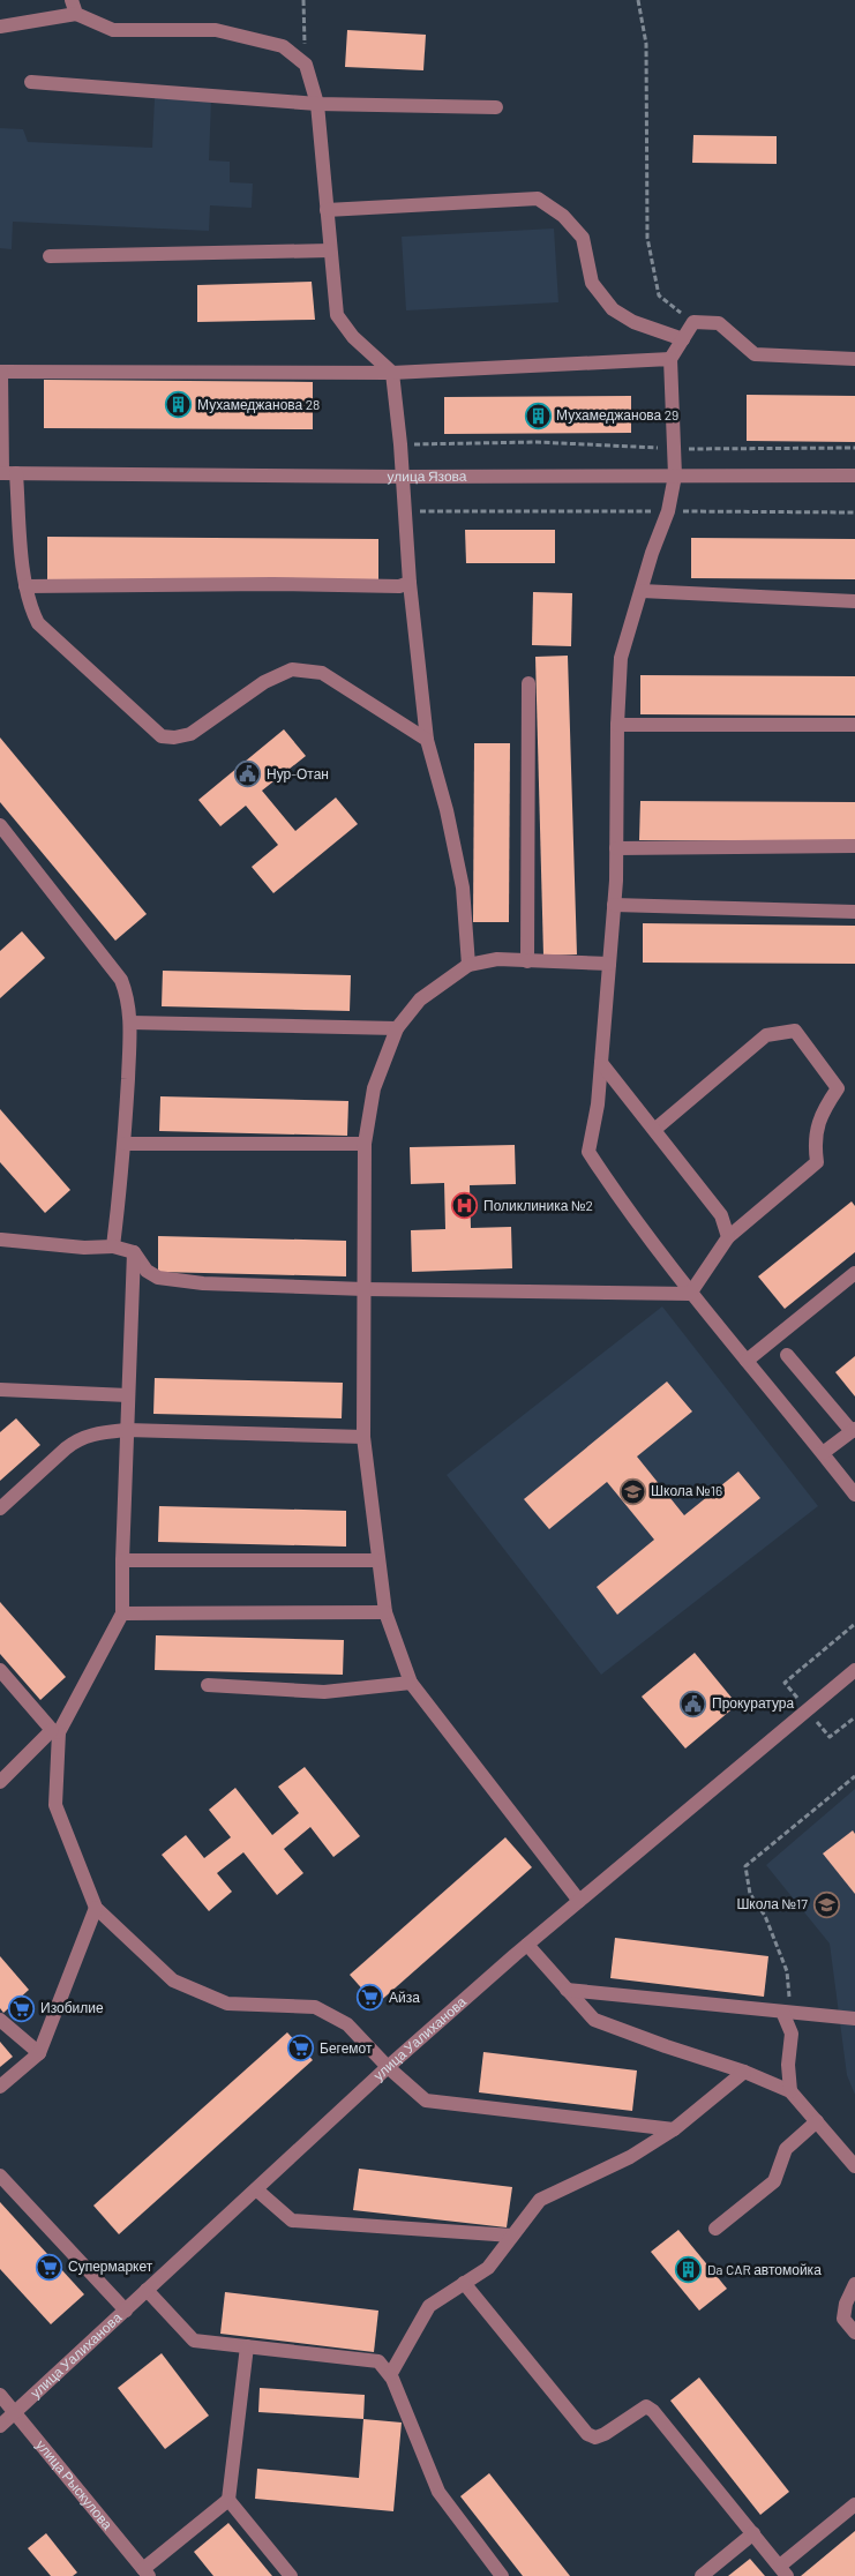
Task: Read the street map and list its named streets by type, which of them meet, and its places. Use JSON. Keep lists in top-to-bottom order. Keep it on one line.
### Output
{"streets":{"street":["улица Язова","улица Уалиханова","улица Рыскулова"]},"crossings":[["улица Уалиханова","улица Рыскулова"]],"places":{"building":["Мухамеджанова 28","Мухамеджанова 29","Da CAR автомойка"],"public building":["Нур-Отан","Прокуратура"],"hospital":["Поликлиника №2"],"school or university":["Школа №16","Школа №17"],"supermarket":["Айза","Изобилие","Бегемот","Супермаркет"]}}
